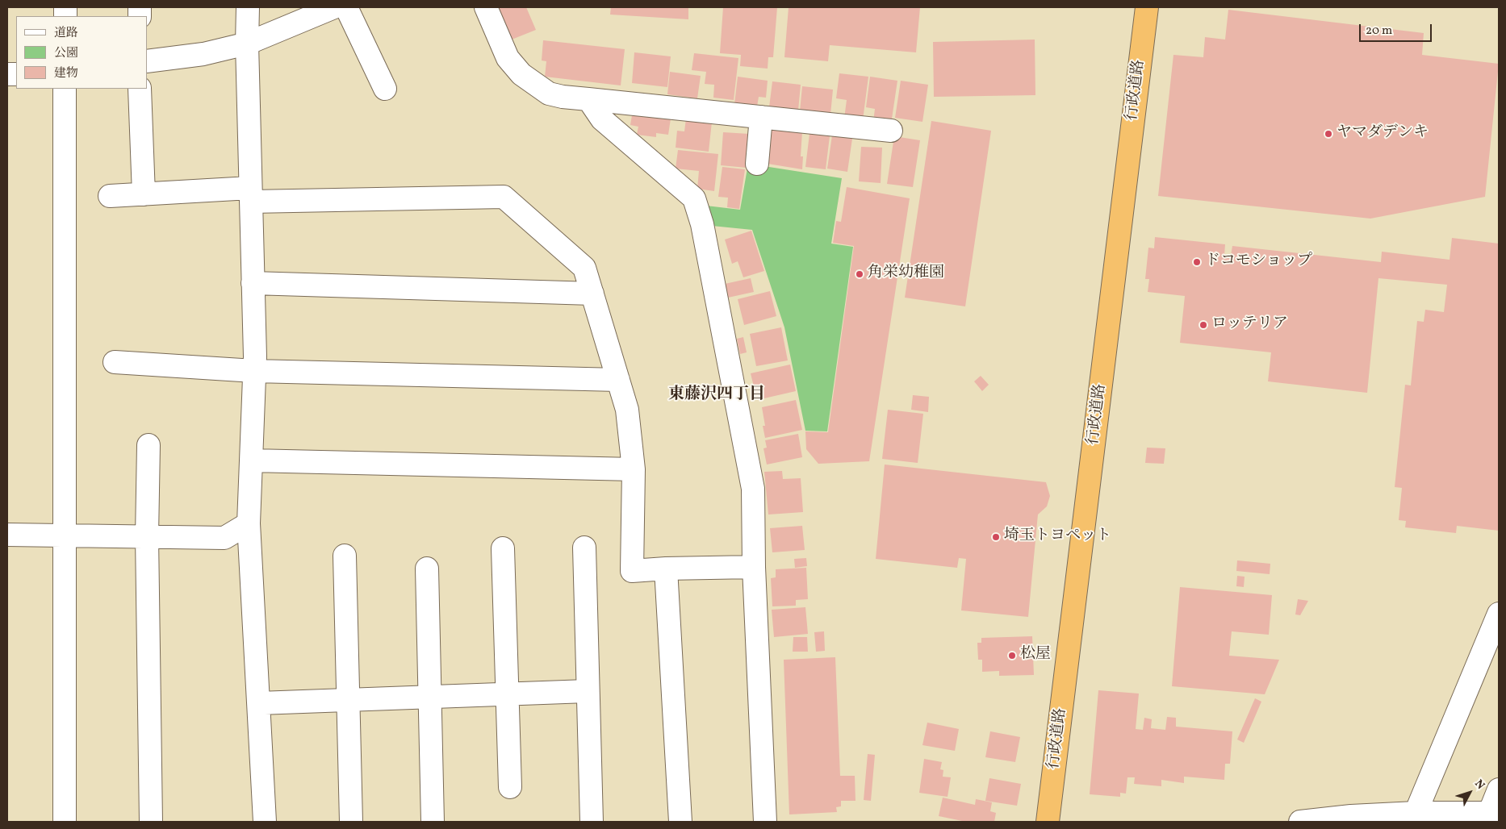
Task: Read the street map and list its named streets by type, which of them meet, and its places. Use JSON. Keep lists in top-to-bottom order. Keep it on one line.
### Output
{"streets":{"highway":["行政道路"]},"districts":["東藤沢四丁目"],"places":["ヤマダデンキ","ドコモショップ","角栄幼稚園","ロッテリア","埼玉トヨペット","松屋"],"legend":["道路","公園","建物"],"scale_bar":"20 m","north":"top right"}
